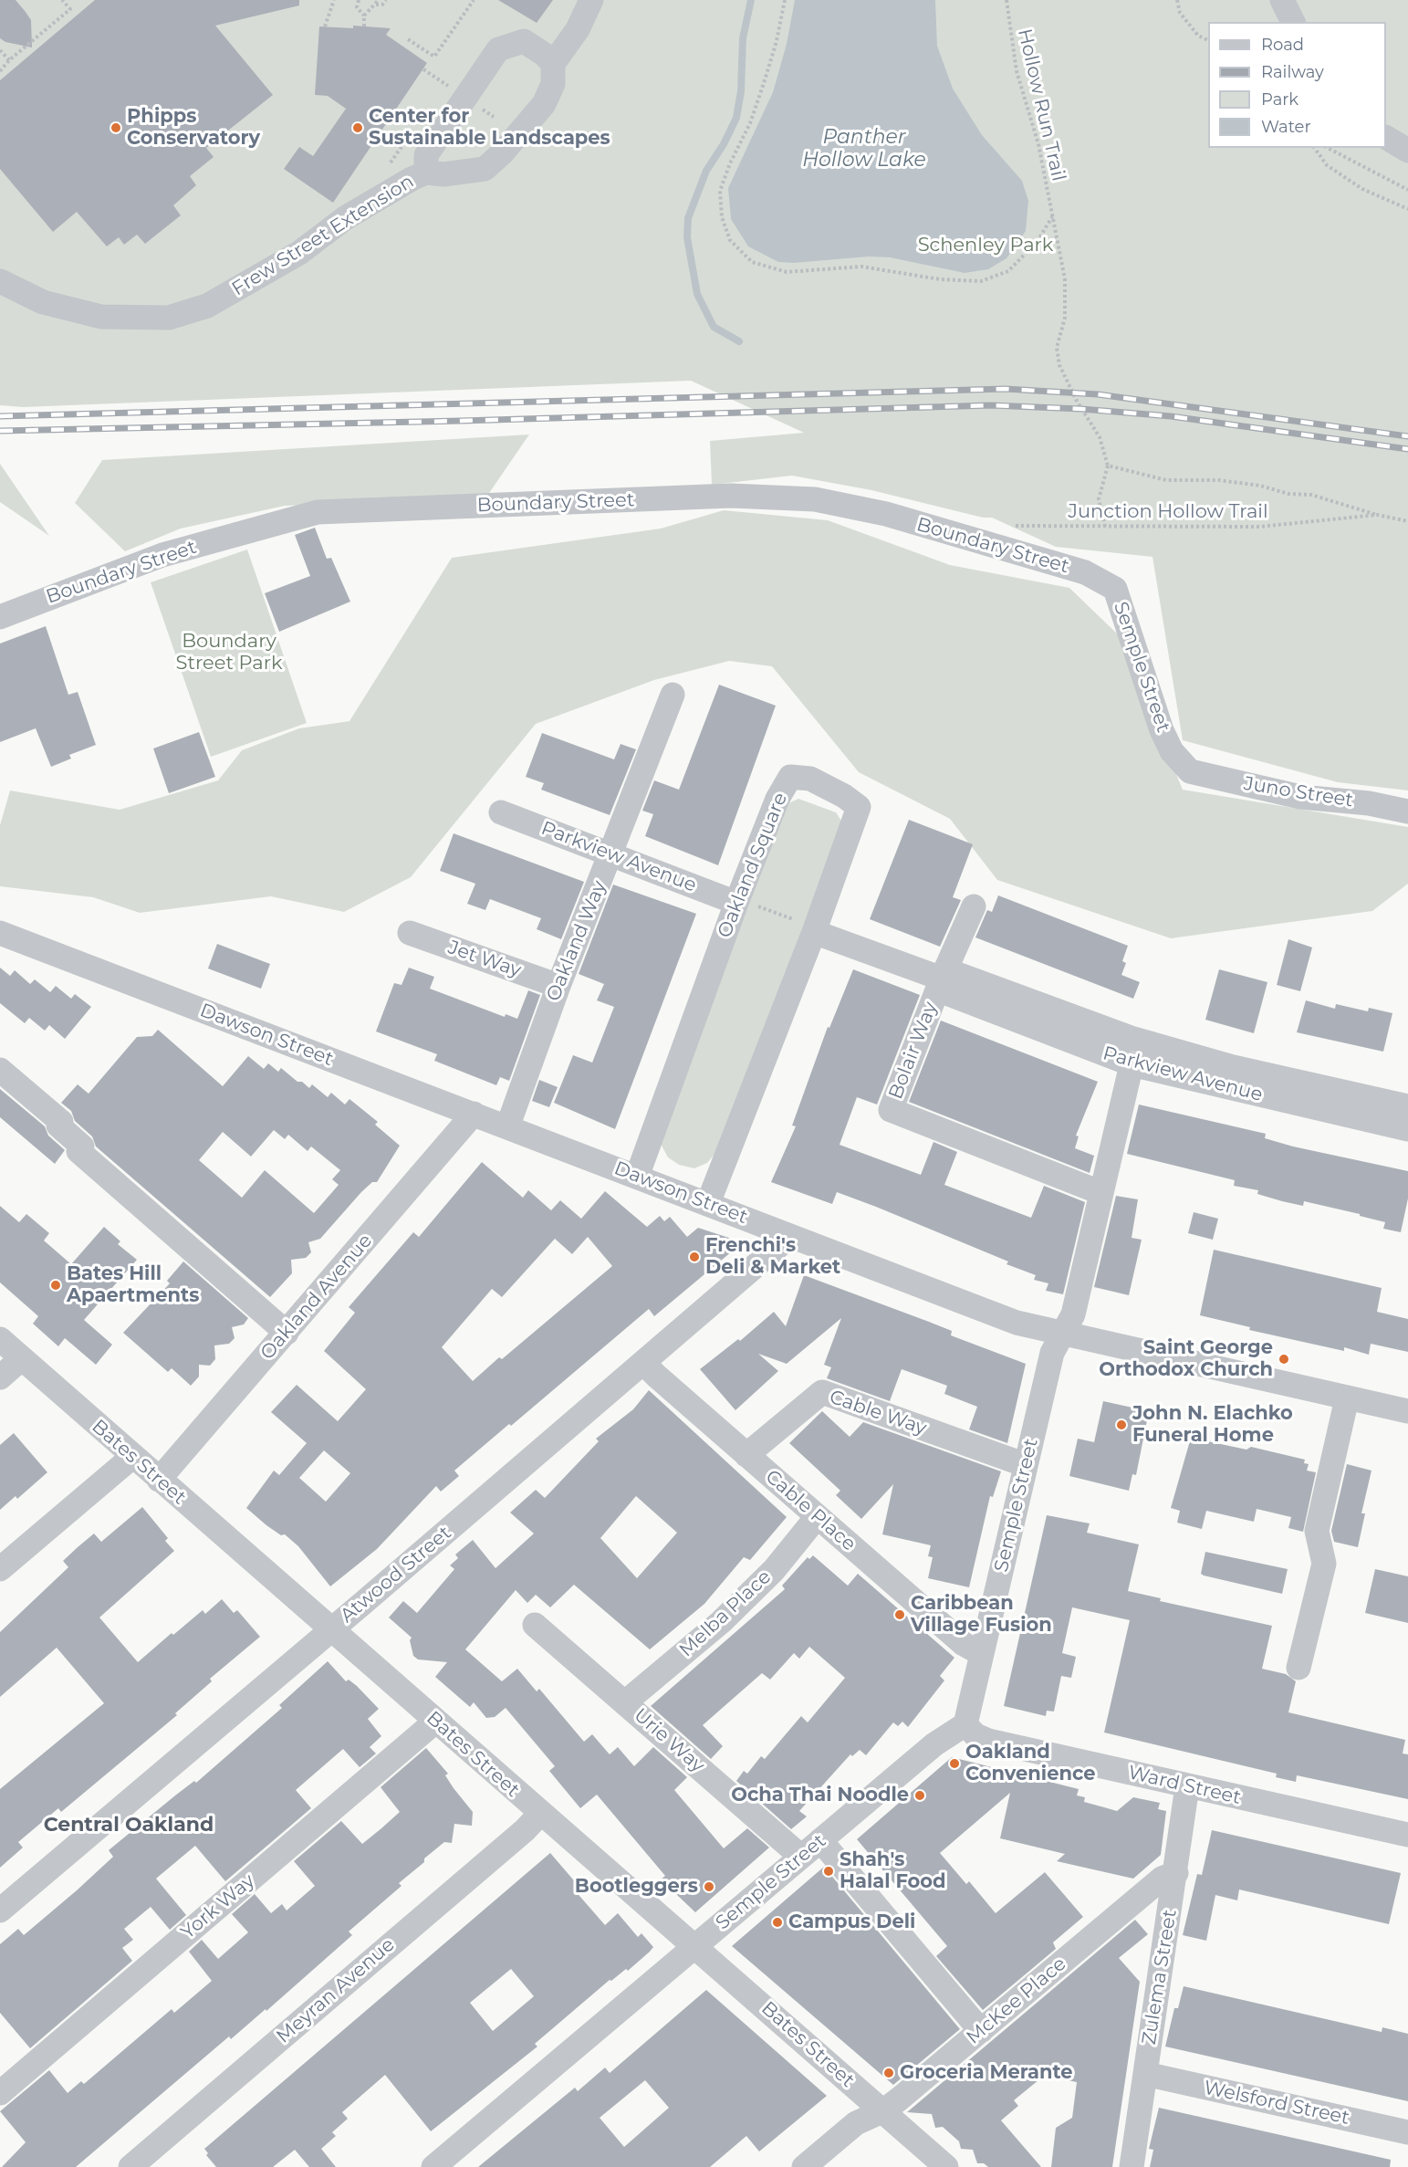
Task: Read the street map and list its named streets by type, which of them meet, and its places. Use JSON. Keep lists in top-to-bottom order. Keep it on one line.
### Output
{"streets":{"street":["Frew Street Extension","Boundary Street","Semple Street","Juno Street","Parkview Avenue","Oakland Square","Oakland Way","Jet Way","Dawson Street","Bolair Way","Oakland Avenue","Cable Way","Bates Street","Cable Place","Atwood Street","Melba Place","Urie Way","Ward Street","York Way","Zulema Street","Meyran Avenue","McKee Place","Welsford Street"],"path":["Hollow Run Trail","Junction Hollow Trail"]},"crossings":[["Boundary Street","Semple Street"],["Semple Street","Juno Street"],["Semple Street","Parkview Avenue"],["Semple Street","Dawson Street"],["Semple Street","Bolair Way"],["Semple Street","Cable Way"],["Semple Street","Bates Street"],["Semple Street","Cable Place"],["Semple Street","Urie Way"],["Semple Street","Ward Street"],["Parkview Avenue","Oakland Square"],["Parkview Avenue","Oakland Way"],["Parkview Avenue","Bolair Way"],["Oakland Square","Dawson Street"],["Oakland Way","Jet Way"],["Oakland Way","Dawson Street"],["Dawson Street","Oakland Avenue"],["Dawson Street","Atwood Street"],["Oakland Avenue","Bates Street"],["Cable Way","Cable Place"],["Bates Street","Atwood Street"],["Bates Street","York Way"],["Bates Street","Meyran Avenue"],["Bates Street","McKee Place"],["Cable Place","Atwood Street"],["Cable Place","Melba Place"],["Melba Place","Urie Way"],["Ward Street","Zulema Street"],["Zulema Street","McKee Place"],["Zulema Street","Welsford Street"]],"districts":["Central Oakland"],"water":["Panther Hollow Lake"],"parks":["Schenley Park","Boundary Street Park"],"places":["Phipps Conservatory","Center for Sustainable Landscapes","Frenchi's Deli & Market","Bates Hill Apaertments","Saint George Orthodox Church","John N. Elachko Funeral Home","Caribbean Village Fusion","Oakland Convenience","Ocha Thai Noodle","Shah's Halal Food","Bootleggers","Campus Deli","Groceria Merante"],"legend":["Road","Railway","Park","Water"]}
